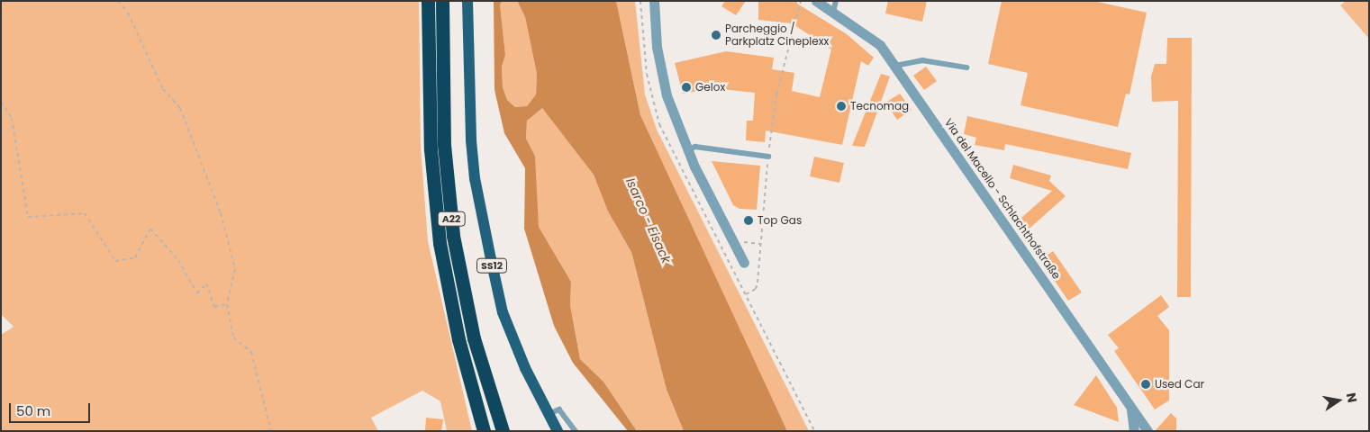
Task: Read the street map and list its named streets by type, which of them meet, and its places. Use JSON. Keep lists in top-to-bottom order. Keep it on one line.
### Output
{"streets":{"highway":["A22"],"main road":["SS12"],"street":["Via del Macello - Schlachthofstraße"]},"water":["Isarco - Eisack"],"places":["Parcheggio / Parkplatz Cineplexx","Gelox","Tecnomag","Top Gas","Used Car"],"scale_bar":"50 m","north":"right"}
